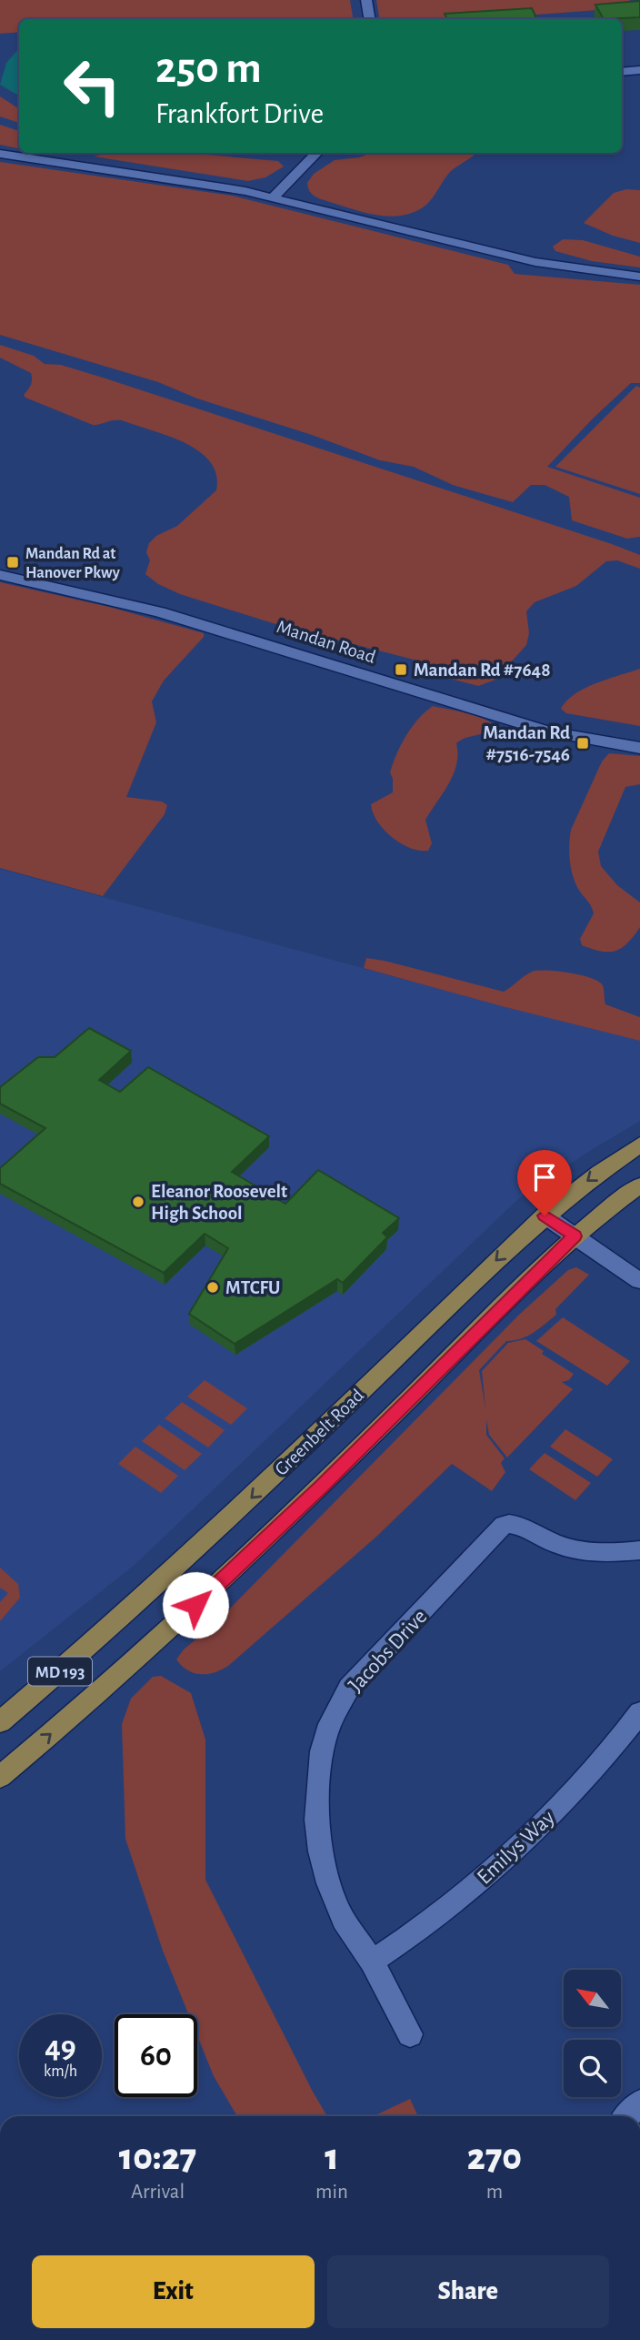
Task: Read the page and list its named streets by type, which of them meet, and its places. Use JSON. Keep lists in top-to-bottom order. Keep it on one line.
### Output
{"streets":{"main road":["Greenbelt Road","MD 193"],"street":["Mandan Road","Jacobs Drive","Emilys Way"]},"crossings":[["Jacobs Drive","Emilys Way"]],"places":{"transit":["Mandan Rd at Hanover Pkwy","Mandan Rd #7648","Mandan Rd #7516-7546"],"other":["Eleanor Roosevelt High School","MTCFU"]},"north":"top left","page":{"turn":["250 m","Frankfort Drive"],"speed":"49 km/h","limit":"60","eta":["10:27","Arrival","1","min","270","m"],"buttons":["Exit","Share"]}}
